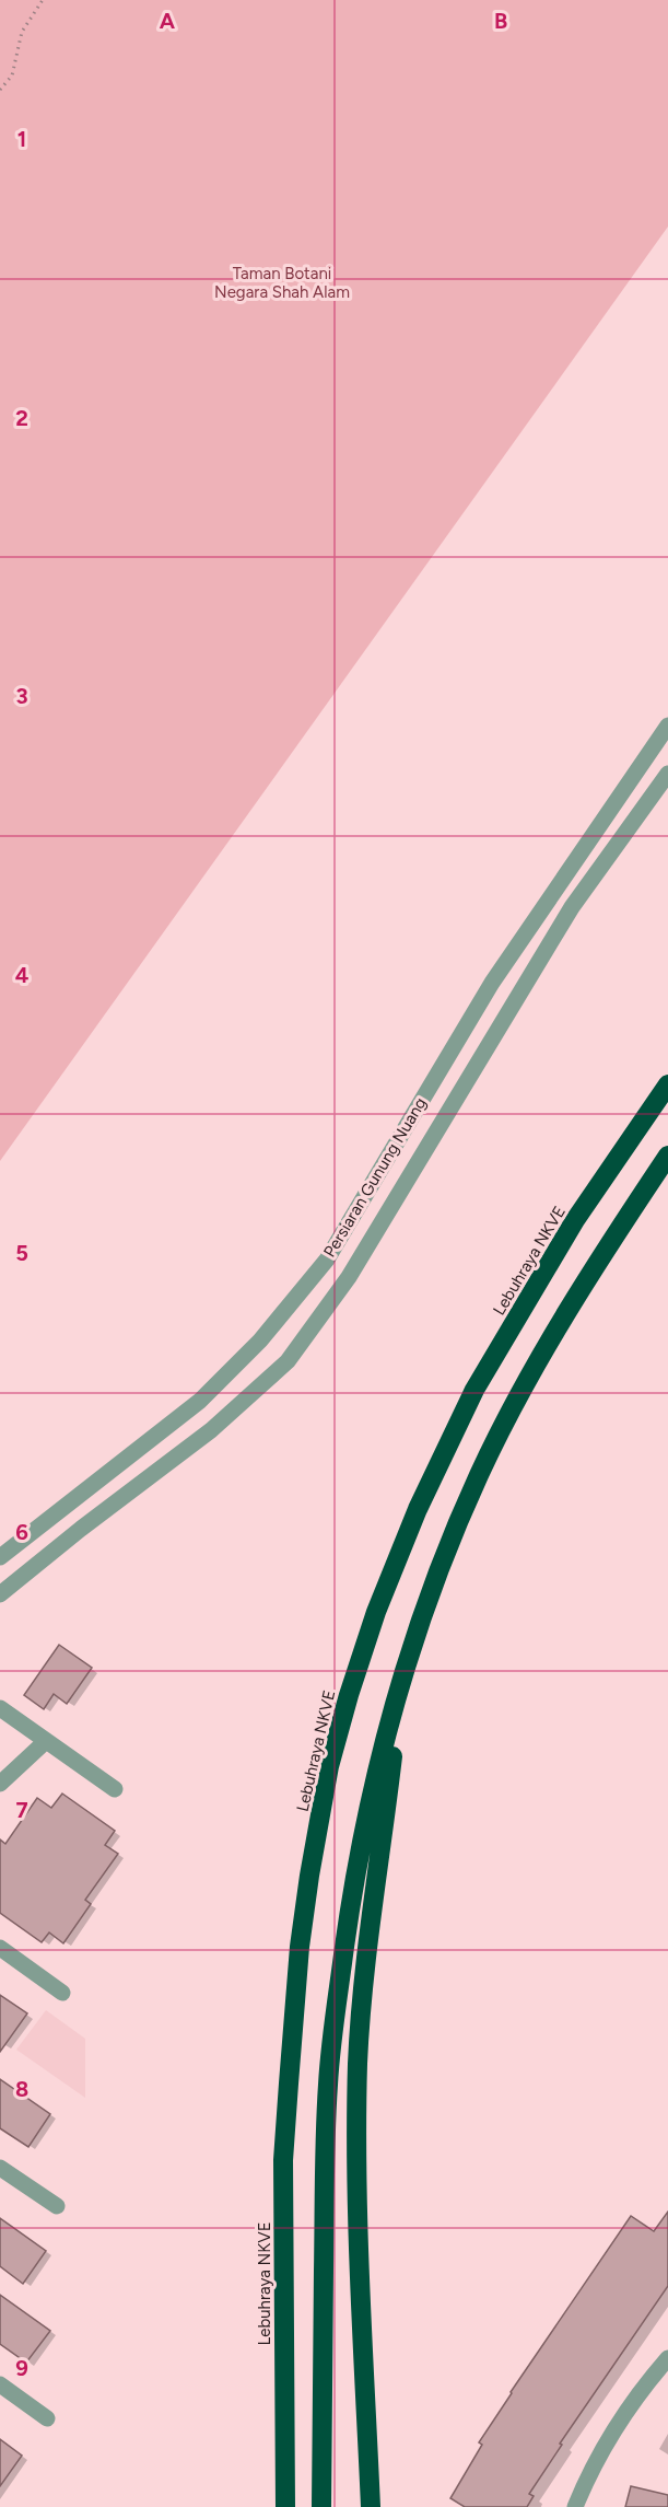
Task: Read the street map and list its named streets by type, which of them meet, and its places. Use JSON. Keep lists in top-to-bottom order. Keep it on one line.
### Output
{"streets":{"highway":["Lebuhraya NKVE"],"street":["Persiaran Gunung Nuang"]},"parks":["Taman Botani Negara Shah Alam"],"grid":{"columns":["A","B"],"rows":["1","2","3","4","5","6","7","8","9"]}}
